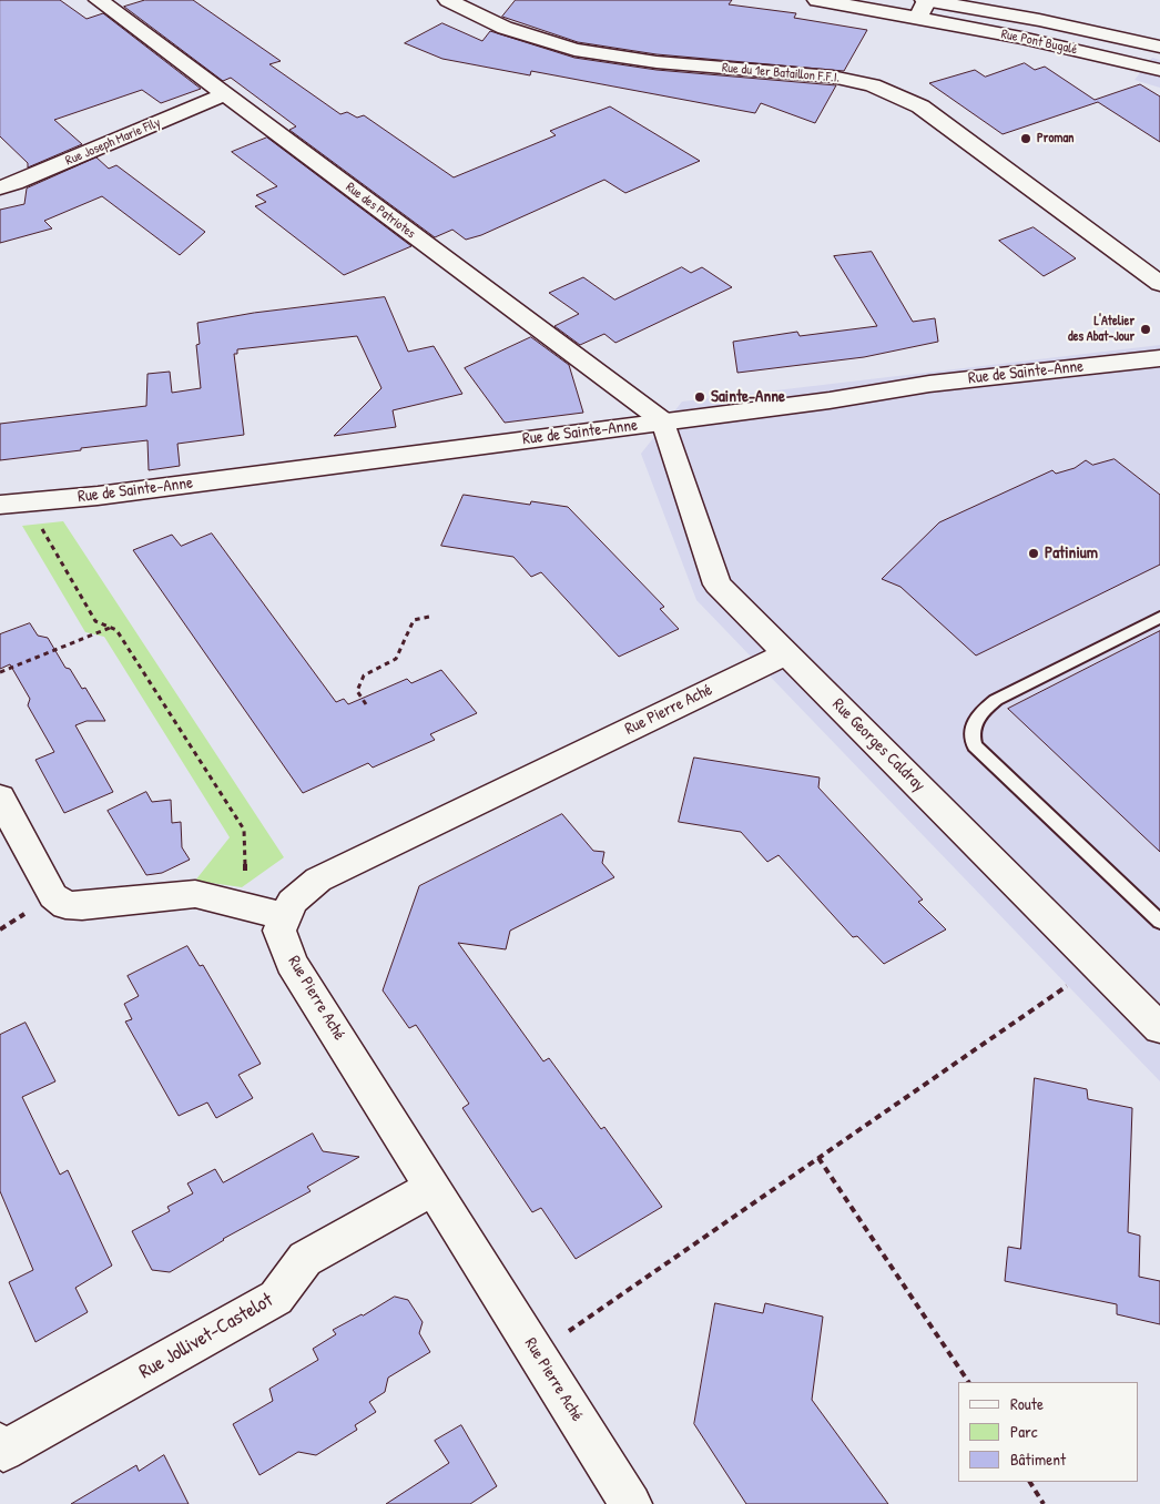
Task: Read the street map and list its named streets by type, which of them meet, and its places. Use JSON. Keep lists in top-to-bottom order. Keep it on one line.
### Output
{"streets":{"street":["Rue Pont Bugalé","Rue du 1er Bataillon F.F.I.","Rue Joseph Marie Fily","Rue des Patriotes","Rue de Sainte-Anne","Rue Pierre Aché","Rue Georges Caldray","Rue Jollivet-Castelot"]},"crossings":[["Rue Joseph Marie Fily","Rue des Patriotes"],["Rue des Patriotes","Rue de Sainte-Anne"],["Rue des Patriotes","Rue Georges Caldray"],["Rue de Sainte-Anne","Rue Georges Caldray"],["Rue Pierre Aché","Rue Georges Caldray"],["Rue Pierre Aché","Rue Jollivet-Castelot"]],"places":["Proman","L'Atelier des Abat-Jour","Sainte-Anne","Patinium"],"legend":["Route","Parc","Bâtiment"]}
